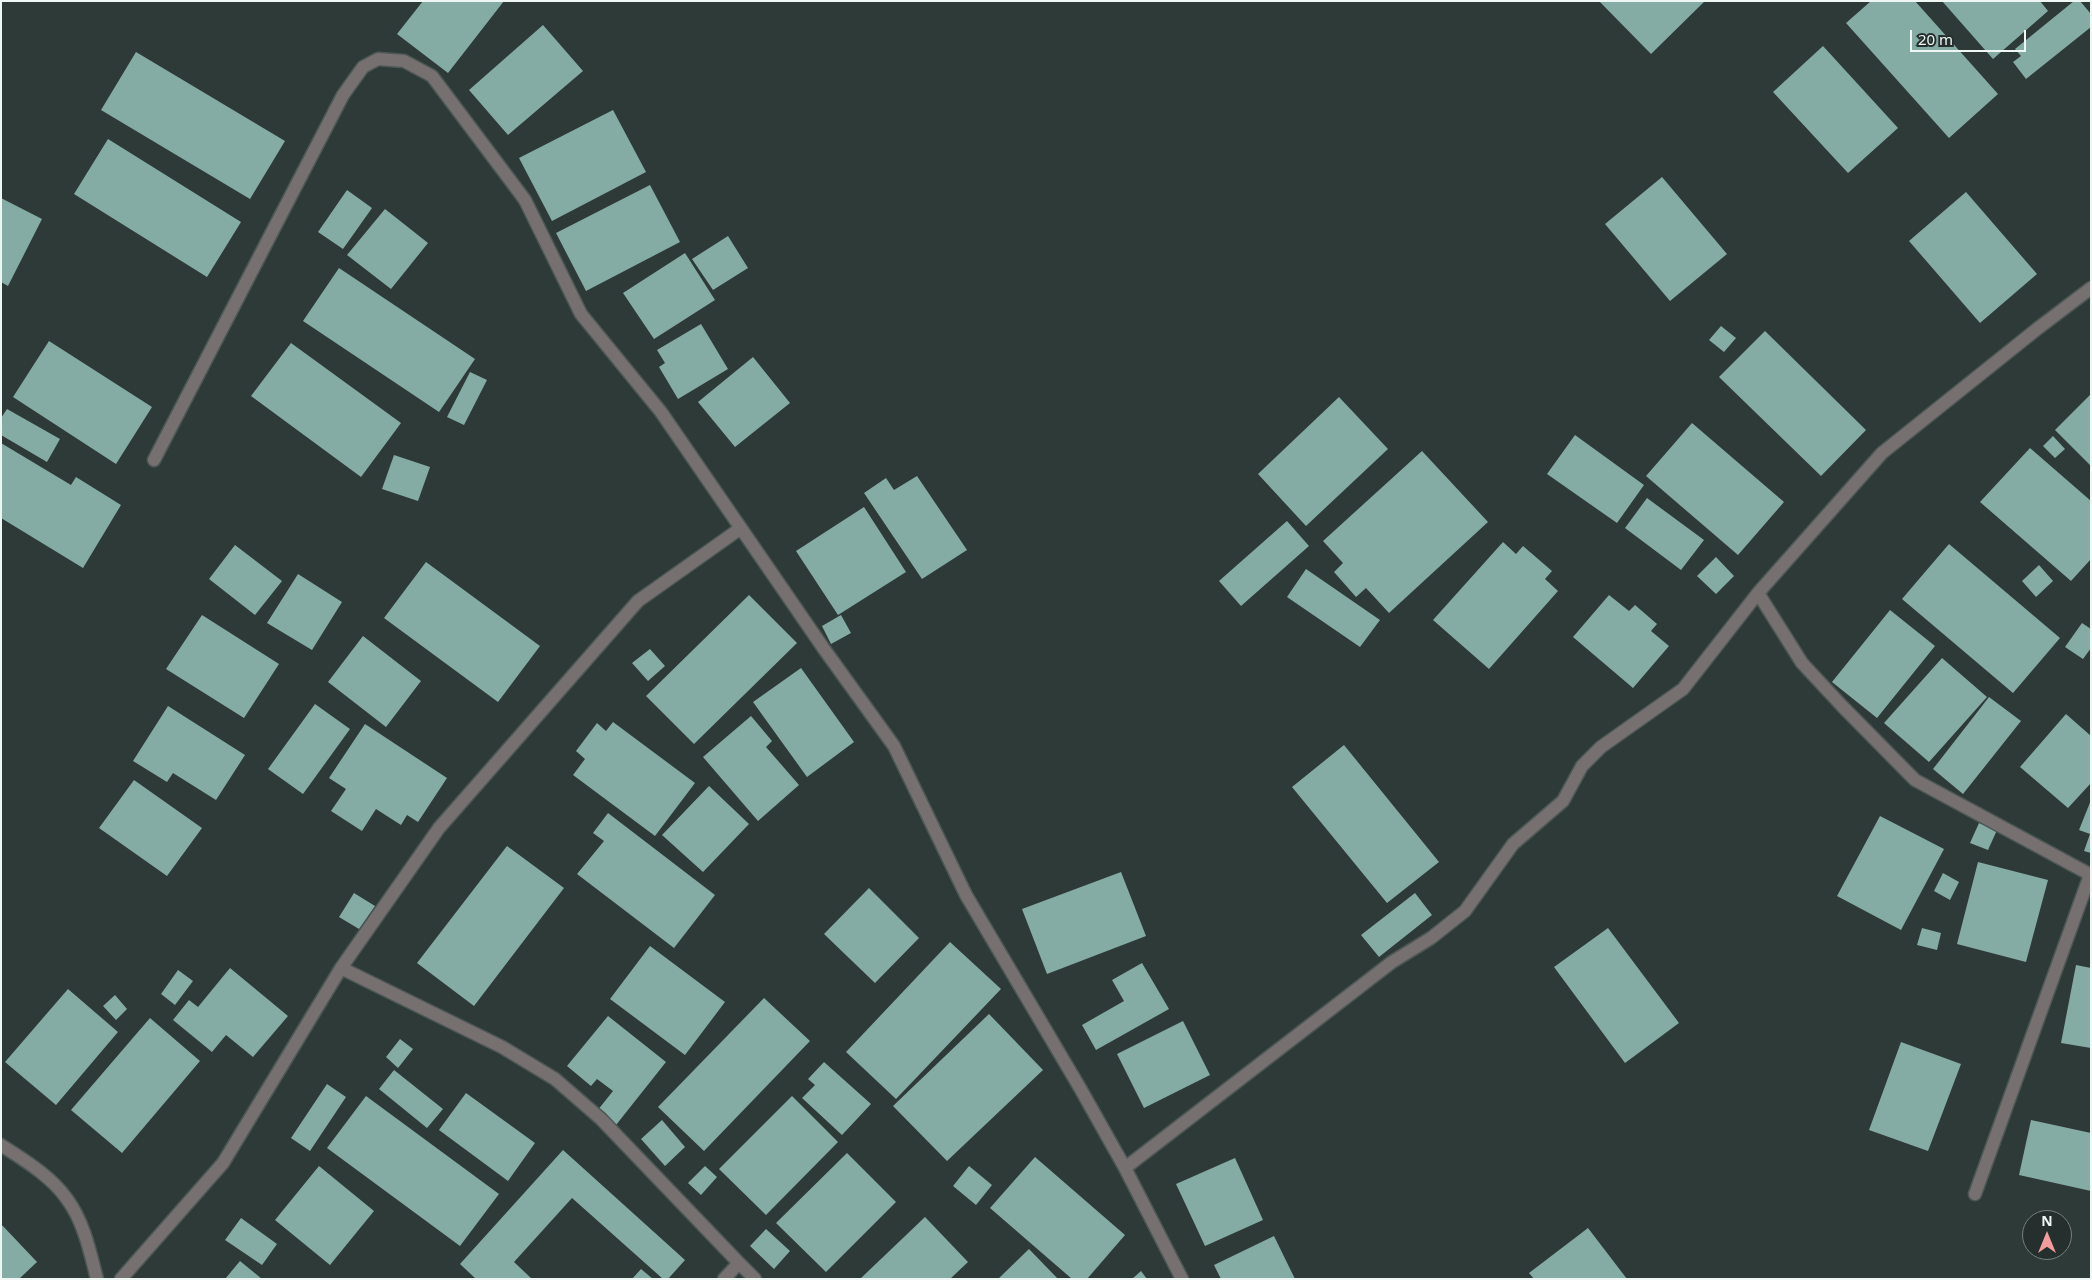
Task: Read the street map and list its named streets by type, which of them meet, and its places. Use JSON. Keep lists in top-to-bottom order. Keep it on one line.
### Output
{"scale_bar":"20 m","north":"top"}
